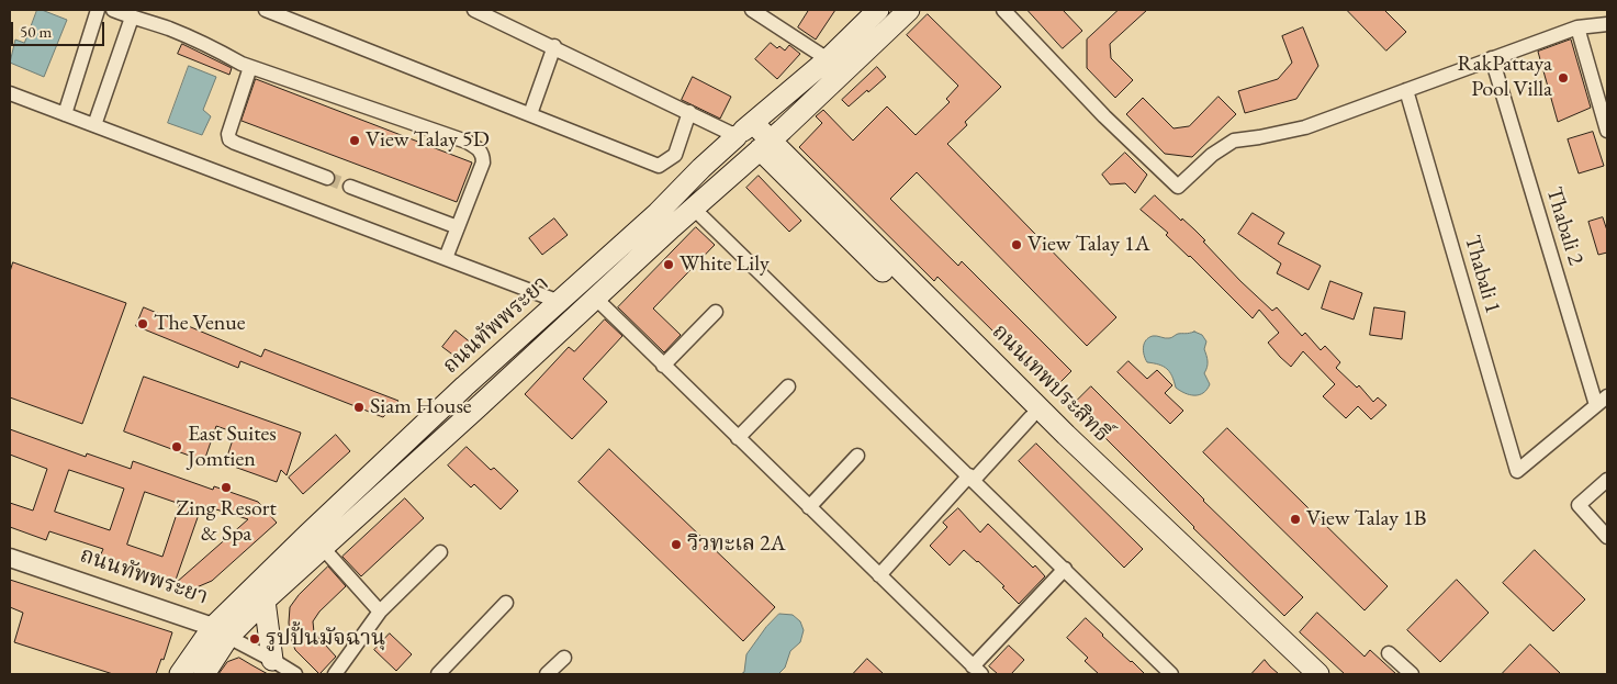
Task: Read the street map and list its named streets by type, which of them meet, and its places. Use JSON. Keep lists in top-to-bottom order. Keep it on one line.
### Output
{"streets":{"main road":["ถนนทัพพระยา","ถนนเทพประสิทธิ์"],"street":["Thabali 2","Thabali 1"]},"crossings":[["Thabali 2","Thabali 1"],["ถนนทัพพระยา","ถนนเทพประสิทธิ์"]],"places":["RakPattaya Pool Villa","View Talay 5D","View Talay 1A","White Lily","The Venue","Siam House","East Suites Jomtien","Zing Resort & Spa","View Talay 1B","วิวทะเล 2A","รูปปั้นมัจฉานุ"],"scale_bar":"50 m"}
